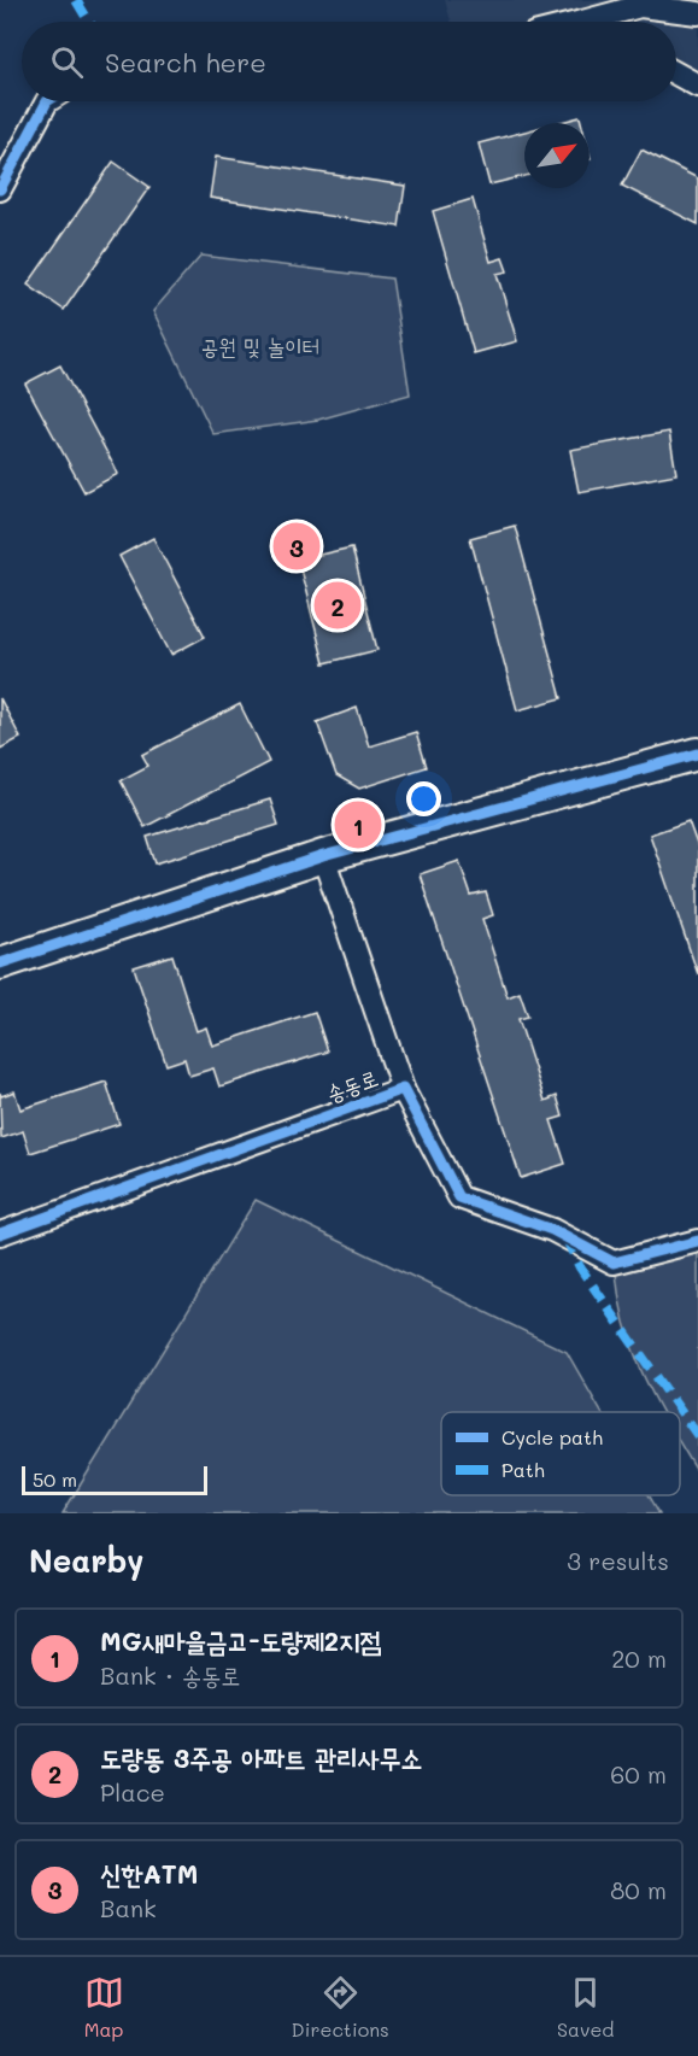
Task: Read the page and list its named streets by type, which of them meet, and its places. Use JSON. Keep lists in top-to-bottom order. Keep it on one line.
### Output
{"streets":{"street":["송동로"]},"parks":["공원 및 놀이터"],"legend":["Cycle path","Path"],"scale_bar":"50 m","north":"top right","page":{"search":"Search here","pins":["3","2","1"],"scale":"50 m","heading":["Nearby","3 results"],"list":[{"mark":"1","name":"MG새마을금고-도량제2지점","note":"Bank · 송동로","value":"20 m"},{"mark":"2","name":"도량동 3주공 아파트 관리사무소","note":"Place","value":"60 m"},{"mark":"3","name":"신한ATM","note":"Bank","value":"80 m"}],"nav":["Map","Directions","Saved"]}}
